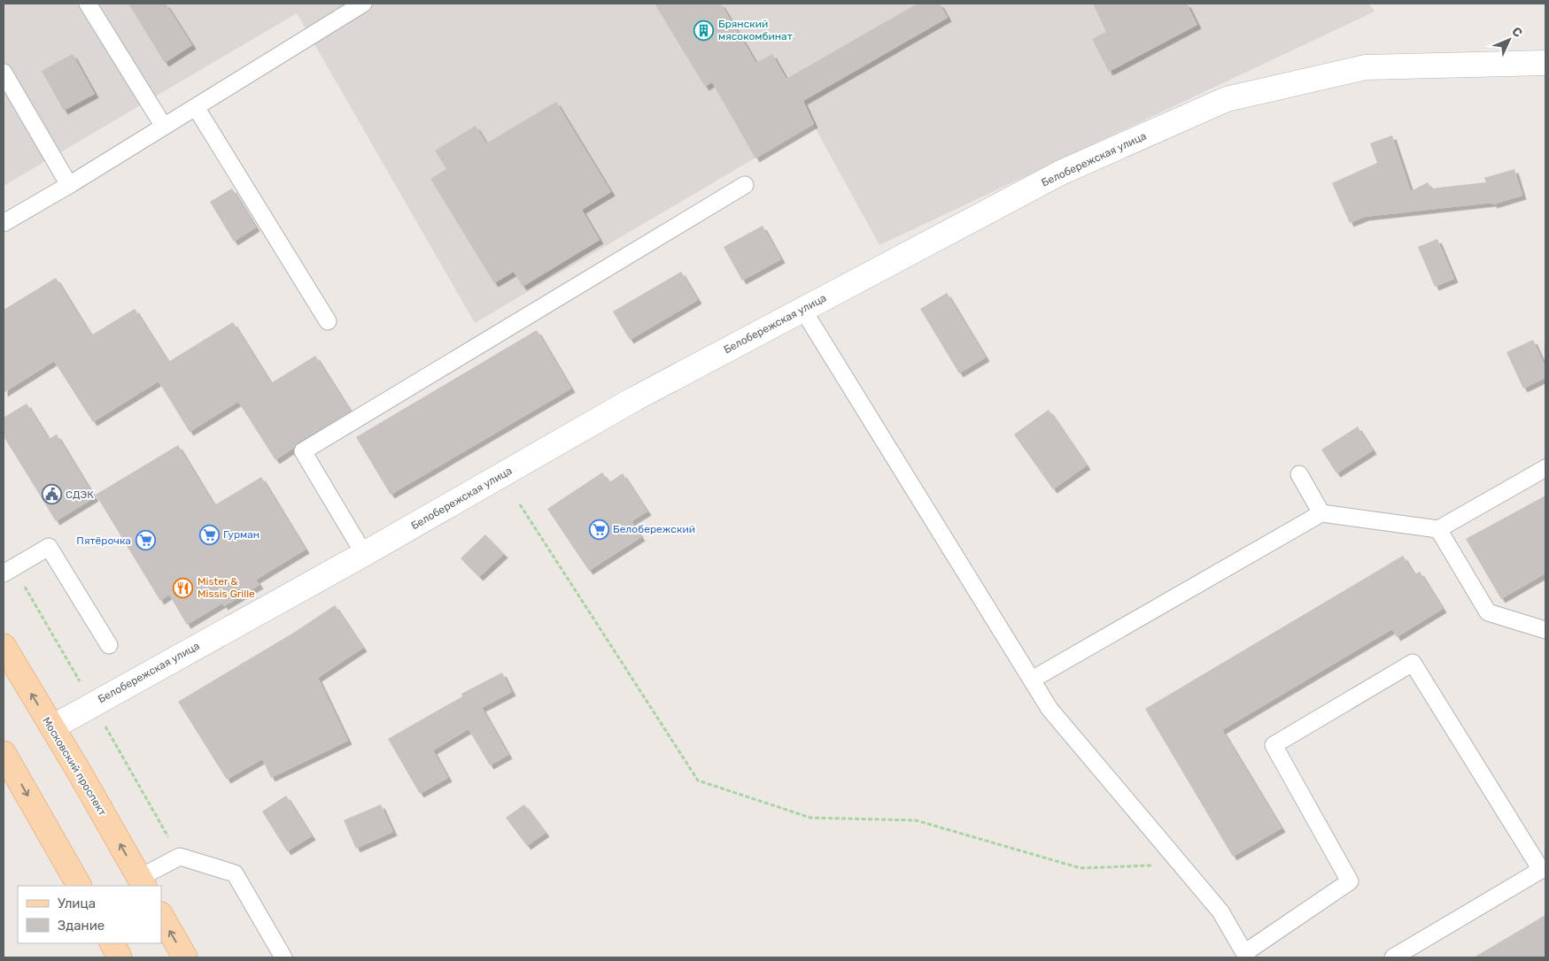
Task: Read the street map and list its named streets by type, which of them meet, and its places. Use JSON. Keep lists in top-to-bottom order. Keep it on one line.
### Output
{"streets":{"main road":["Московский проспект"],"street":["Белобережская улица"]},"crossings":[["Белобережская улица","Московский проспект"]],"places":{"building":["Брянский мясокомбинат"],"public building":["СДЭК"],"supermarket":["Белобережский","Гурман","Пятёрочка"],"restaurant":["Mister & Missis Grille"]},"legend":["Улица","Здание"],"north":"top right"}
